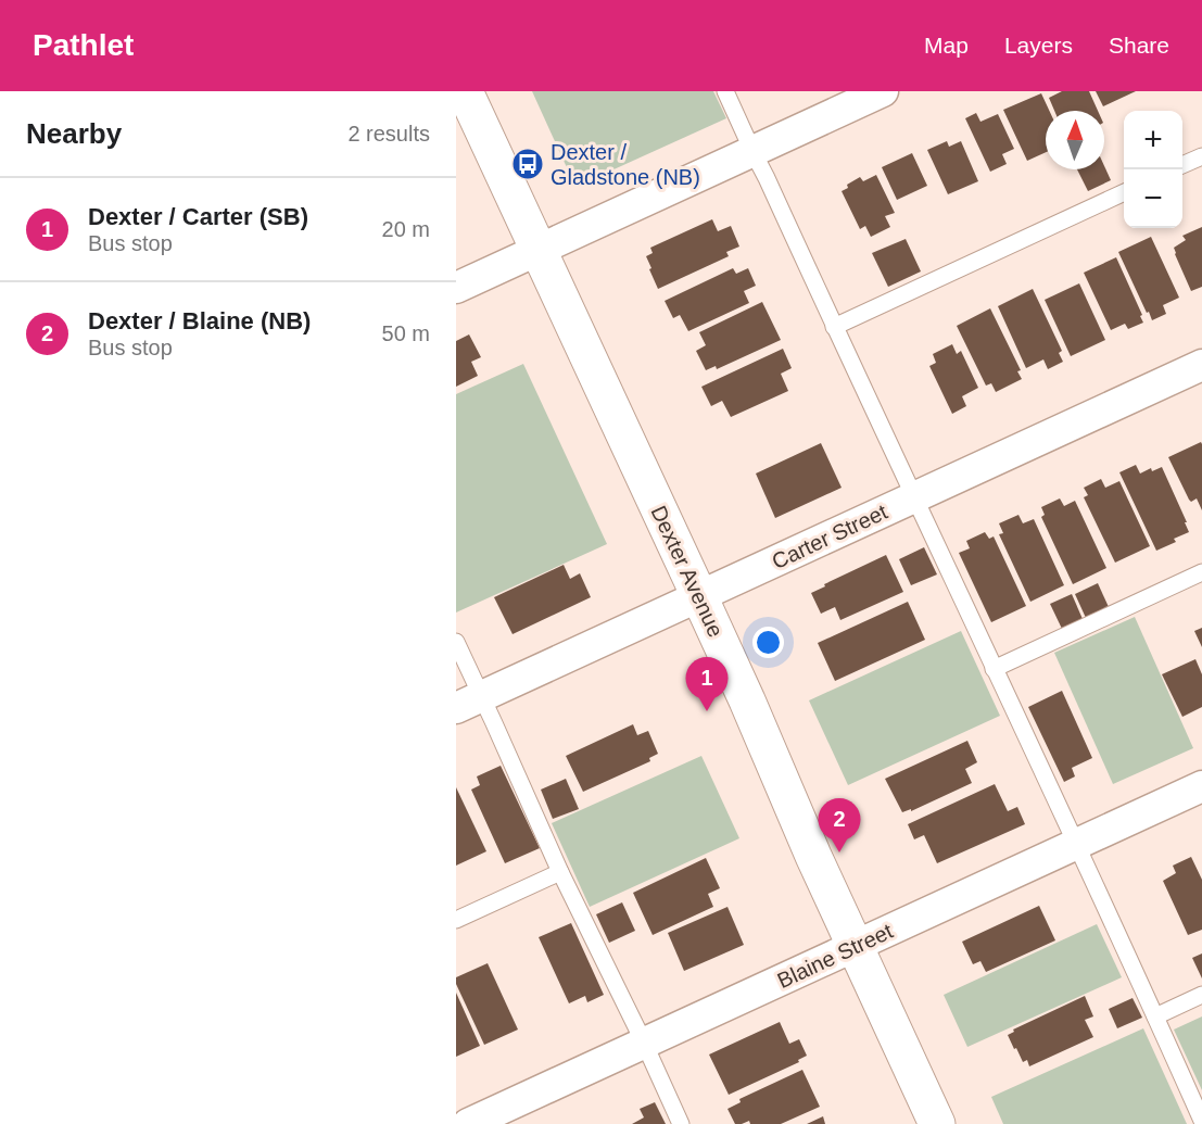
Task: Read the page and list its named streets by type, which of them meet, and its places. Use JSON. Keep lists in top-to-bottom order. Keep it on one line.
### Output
{"streets":{"street":["Carter Street","Dexter Avenue","Blaine Street"]},"crossings":[["Carter Street","Dexter Avenue"],["Dexter Avenue","Blaine Street"]],"places":{"bus stop":["Dexter / Gladstone (NB)"]},"north":"top","page":{"header":"Pathlet","nav":["Map","Layers","Share"],"heading":["Nearby","2 results"],"map_buttons":["+","−"],"list":[{"mark":"1","name":"Dexter / Carter (SB)","note":"Bus stop","value":"20 m"},{"mark":"2","name":"Dexter / Blaine (NB)","note":"Bus stop","value":"50 m"}],"pins":["1","2"]}}
